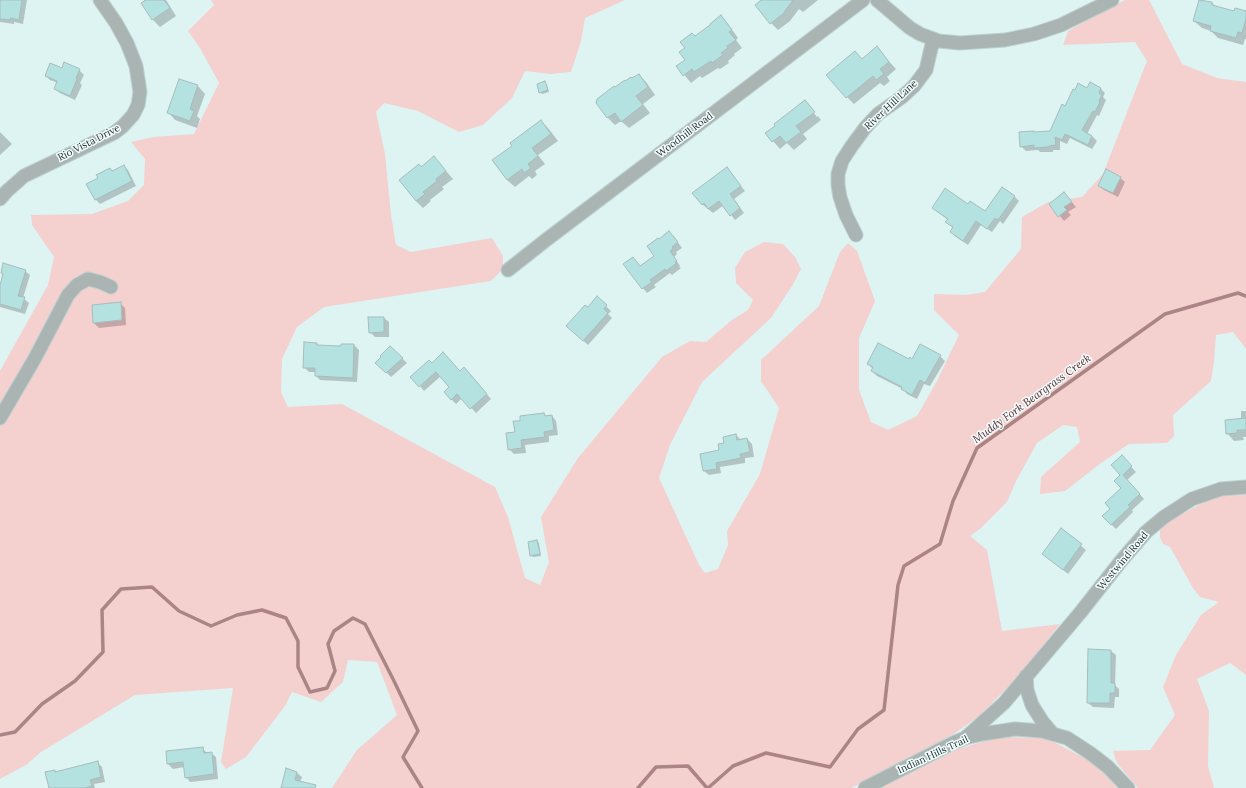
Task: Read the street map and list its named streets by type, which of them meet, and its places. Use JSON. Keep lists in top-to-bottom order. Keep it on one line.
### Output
{"streets":{"street":["River Hill Lane","Woodhill Road","Rio Vista Drive","Westwind Road","Indian Hills Trail"]},"crossings":[["Westwind Road","Indian Hills Trail"]],"water":["Muddy Fork Beargrass Creek"]}
